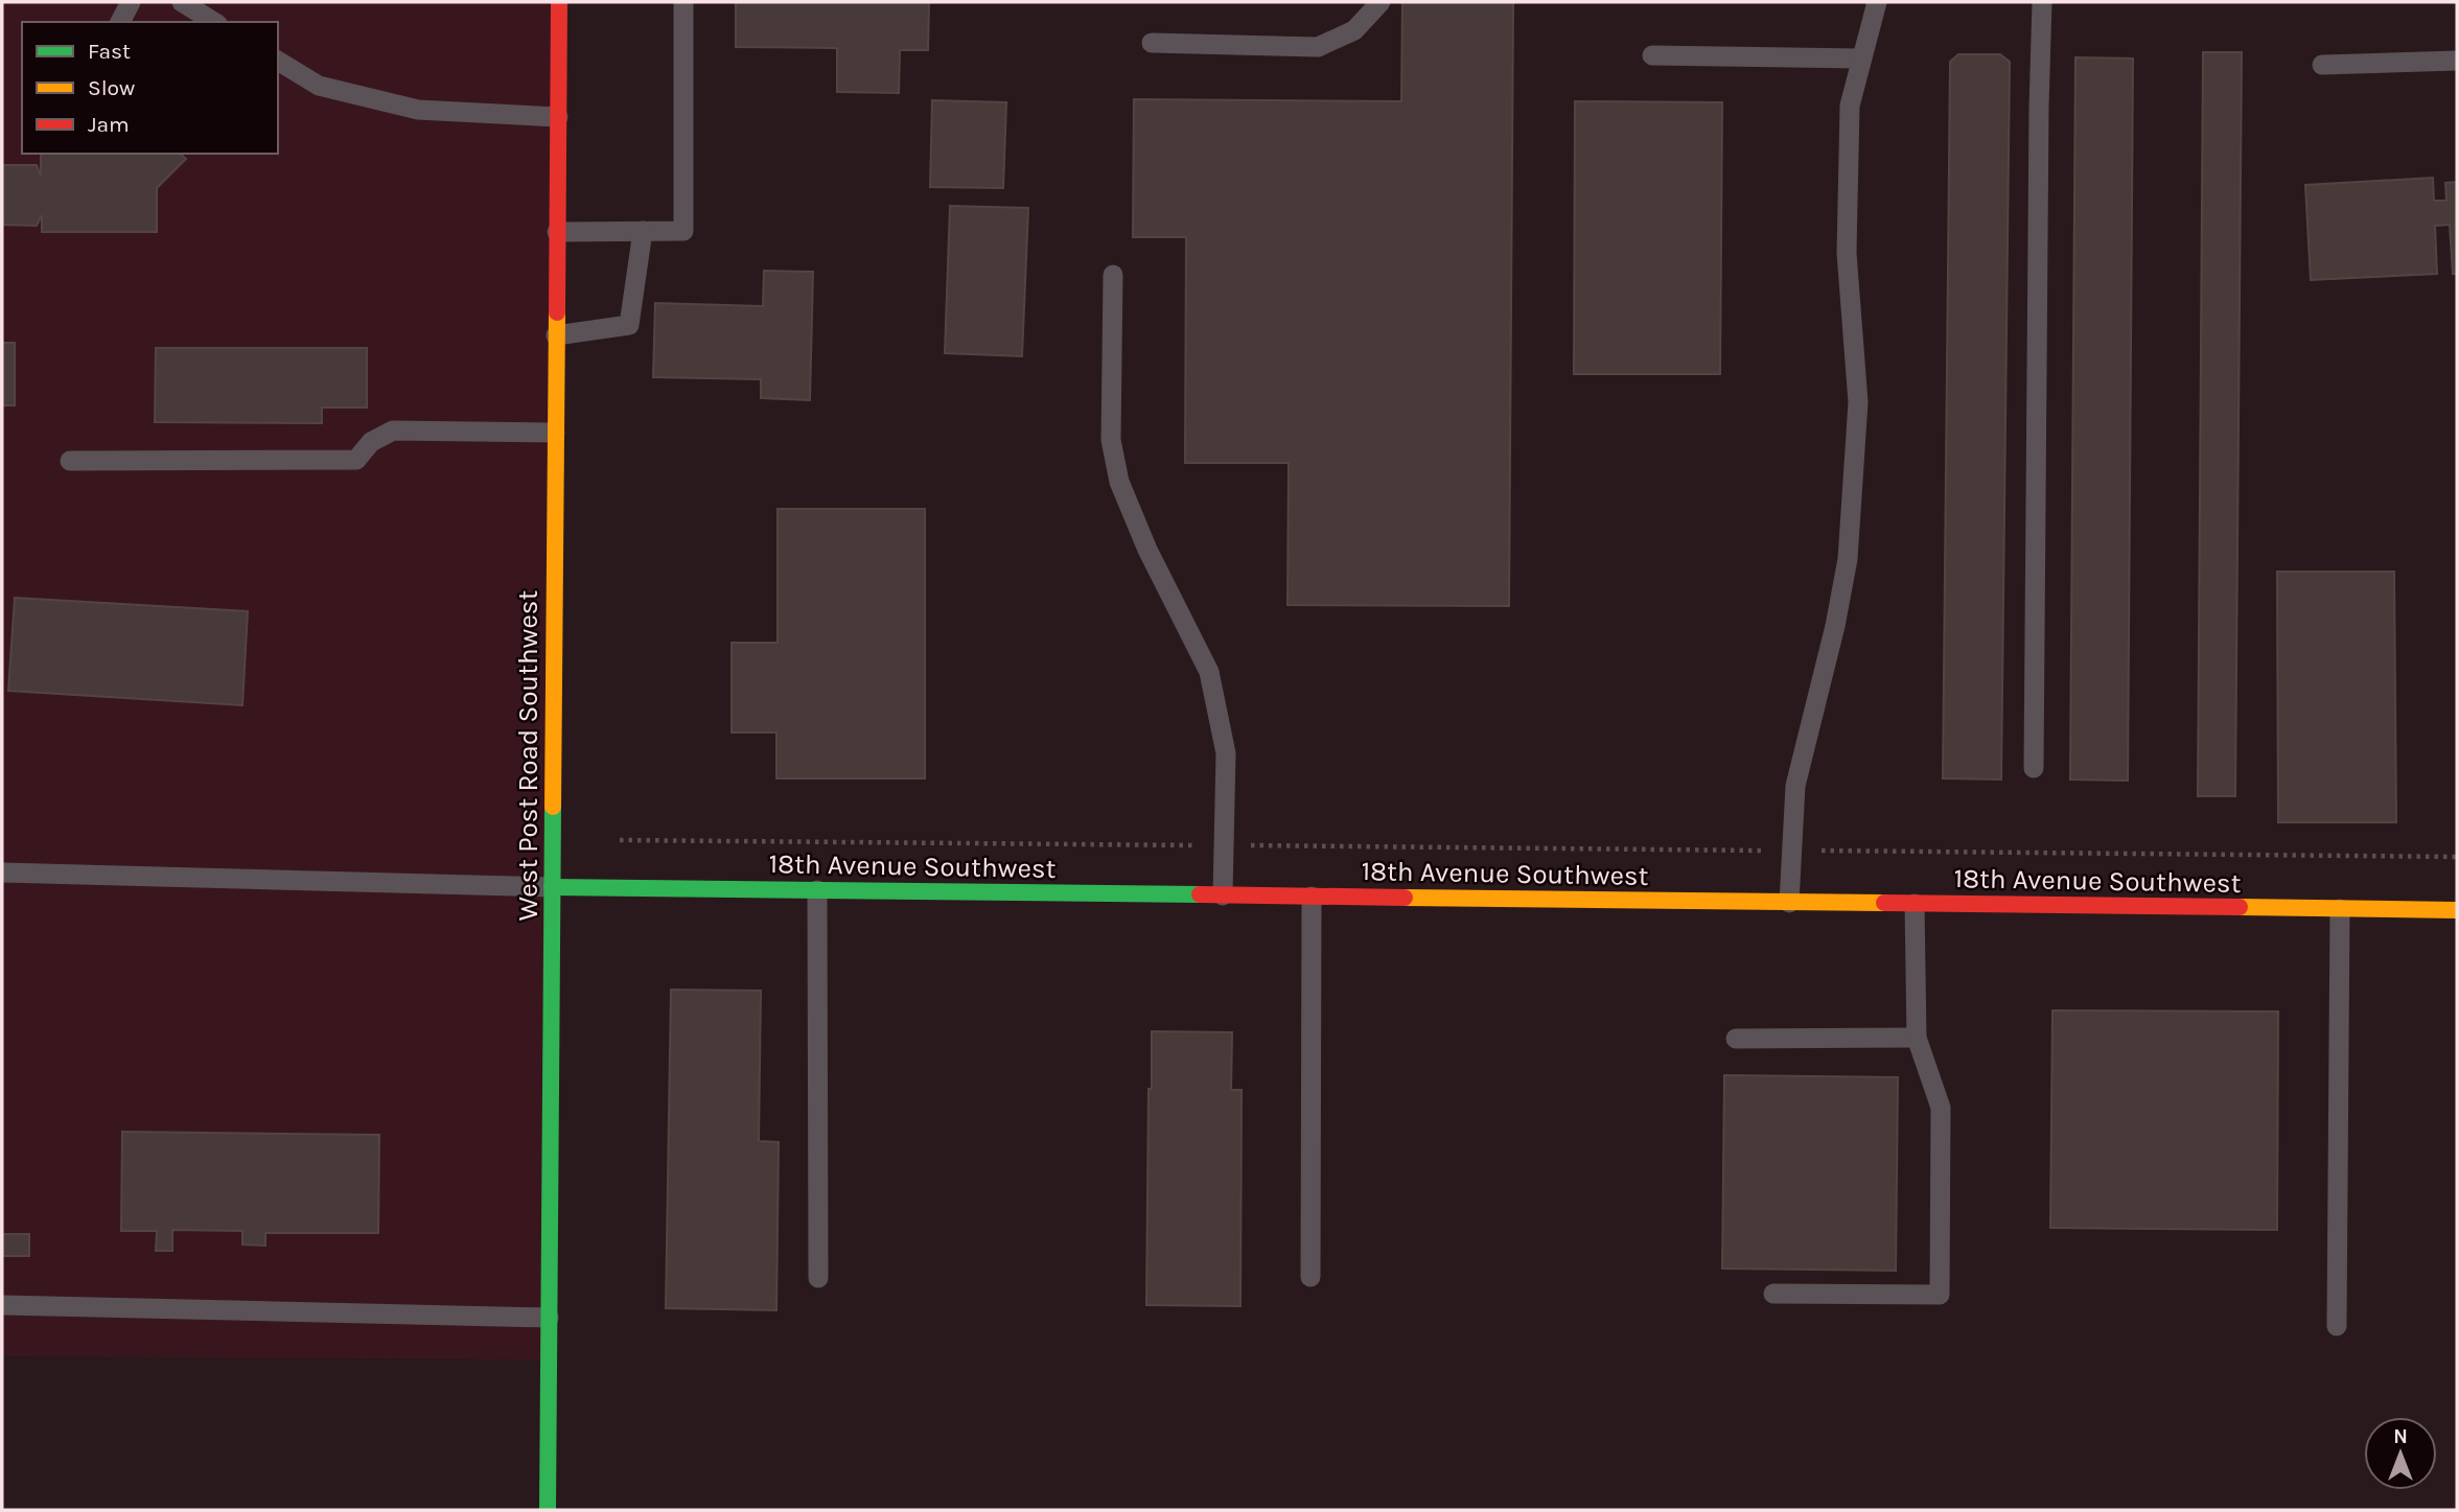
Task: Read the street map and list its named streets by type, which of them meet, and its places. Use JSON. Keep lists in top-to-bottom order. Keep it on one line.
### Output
{"streets":{"street":["West Post Road Southwest","18th Avenue Southwest"]},"crossings":[["West Post Road Southwest","18th Avenue Southwest"]],"legend":["Fast","Slow","Jam"],"north":"top"}
